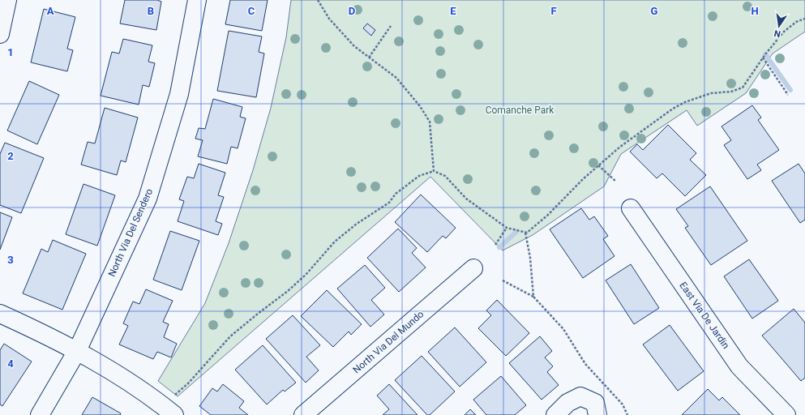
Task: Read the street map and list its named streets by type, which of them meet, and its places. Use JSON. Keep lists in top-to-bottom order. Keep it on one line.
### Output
{"streets":{"street":["North Via Del Sendero","East Via De Jardin","North Via Del Mundo"]},"parks":["Comanche Park"],"north":"bottom","grid":{"columns":["A","B","C","D","E","F","G","H"],"rows":["1","2","3","4"]}}
